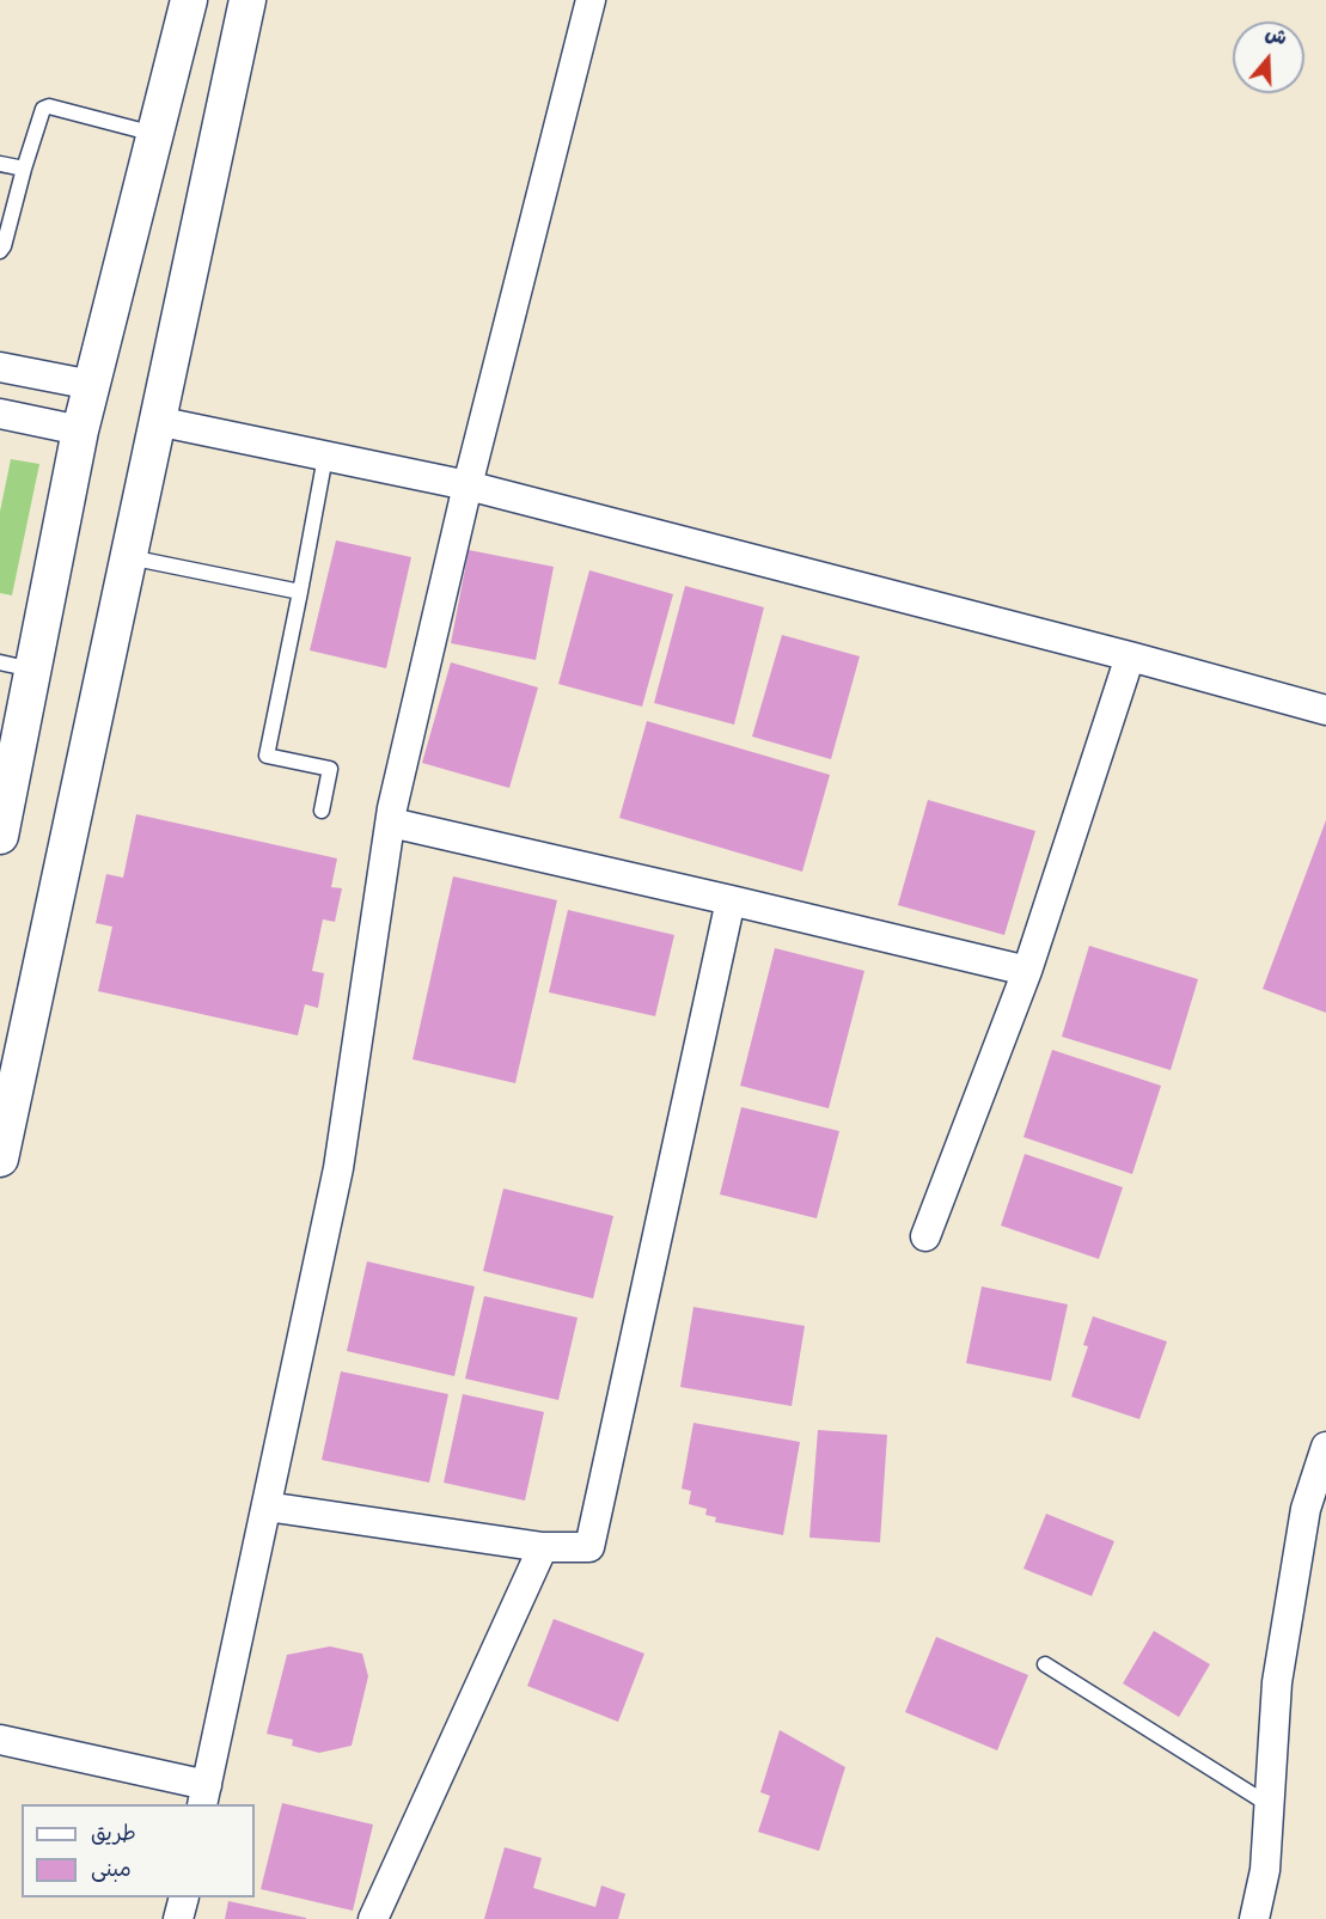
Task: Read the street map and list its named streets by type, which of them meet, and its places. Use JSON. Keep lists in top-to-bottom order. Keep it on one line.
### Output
{"legend":["طريق","مبنى"],"north":"top"}
